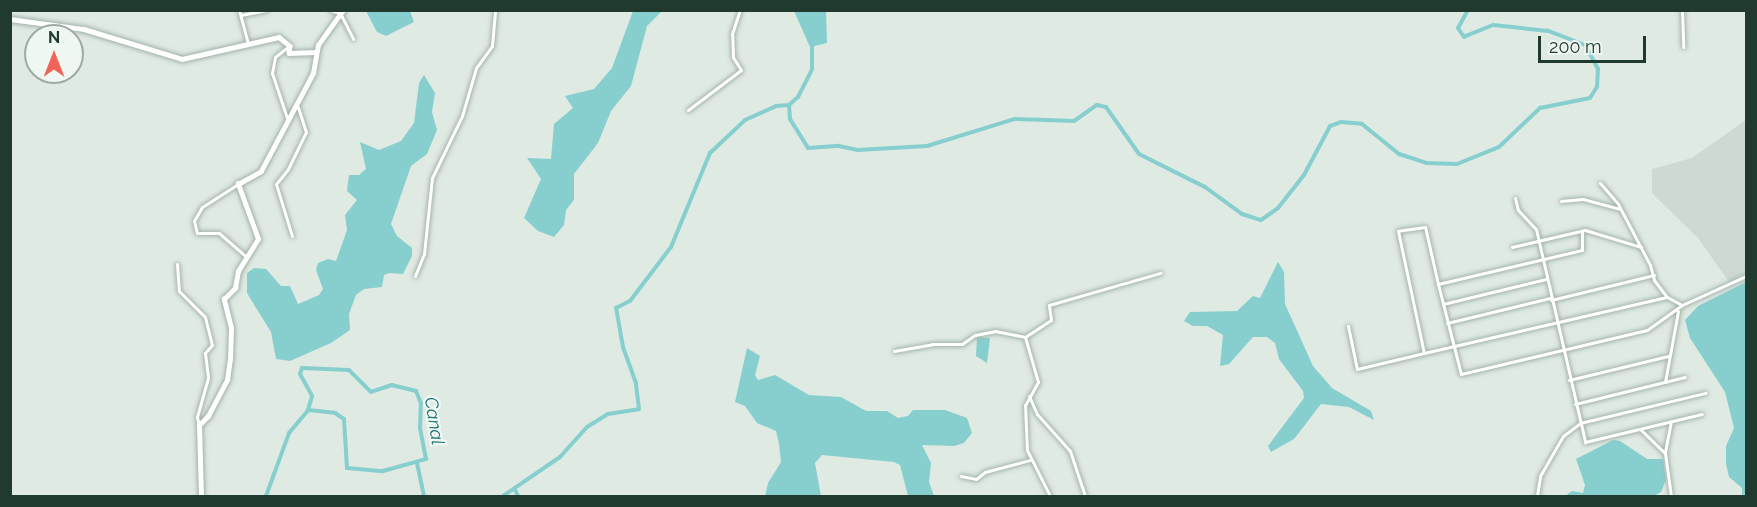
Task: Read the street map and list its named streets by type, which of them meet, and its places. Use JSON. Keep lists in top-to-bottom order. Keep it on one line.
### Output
{"water":["Canal"],"scale_bar":"200 m","north":"top"}
